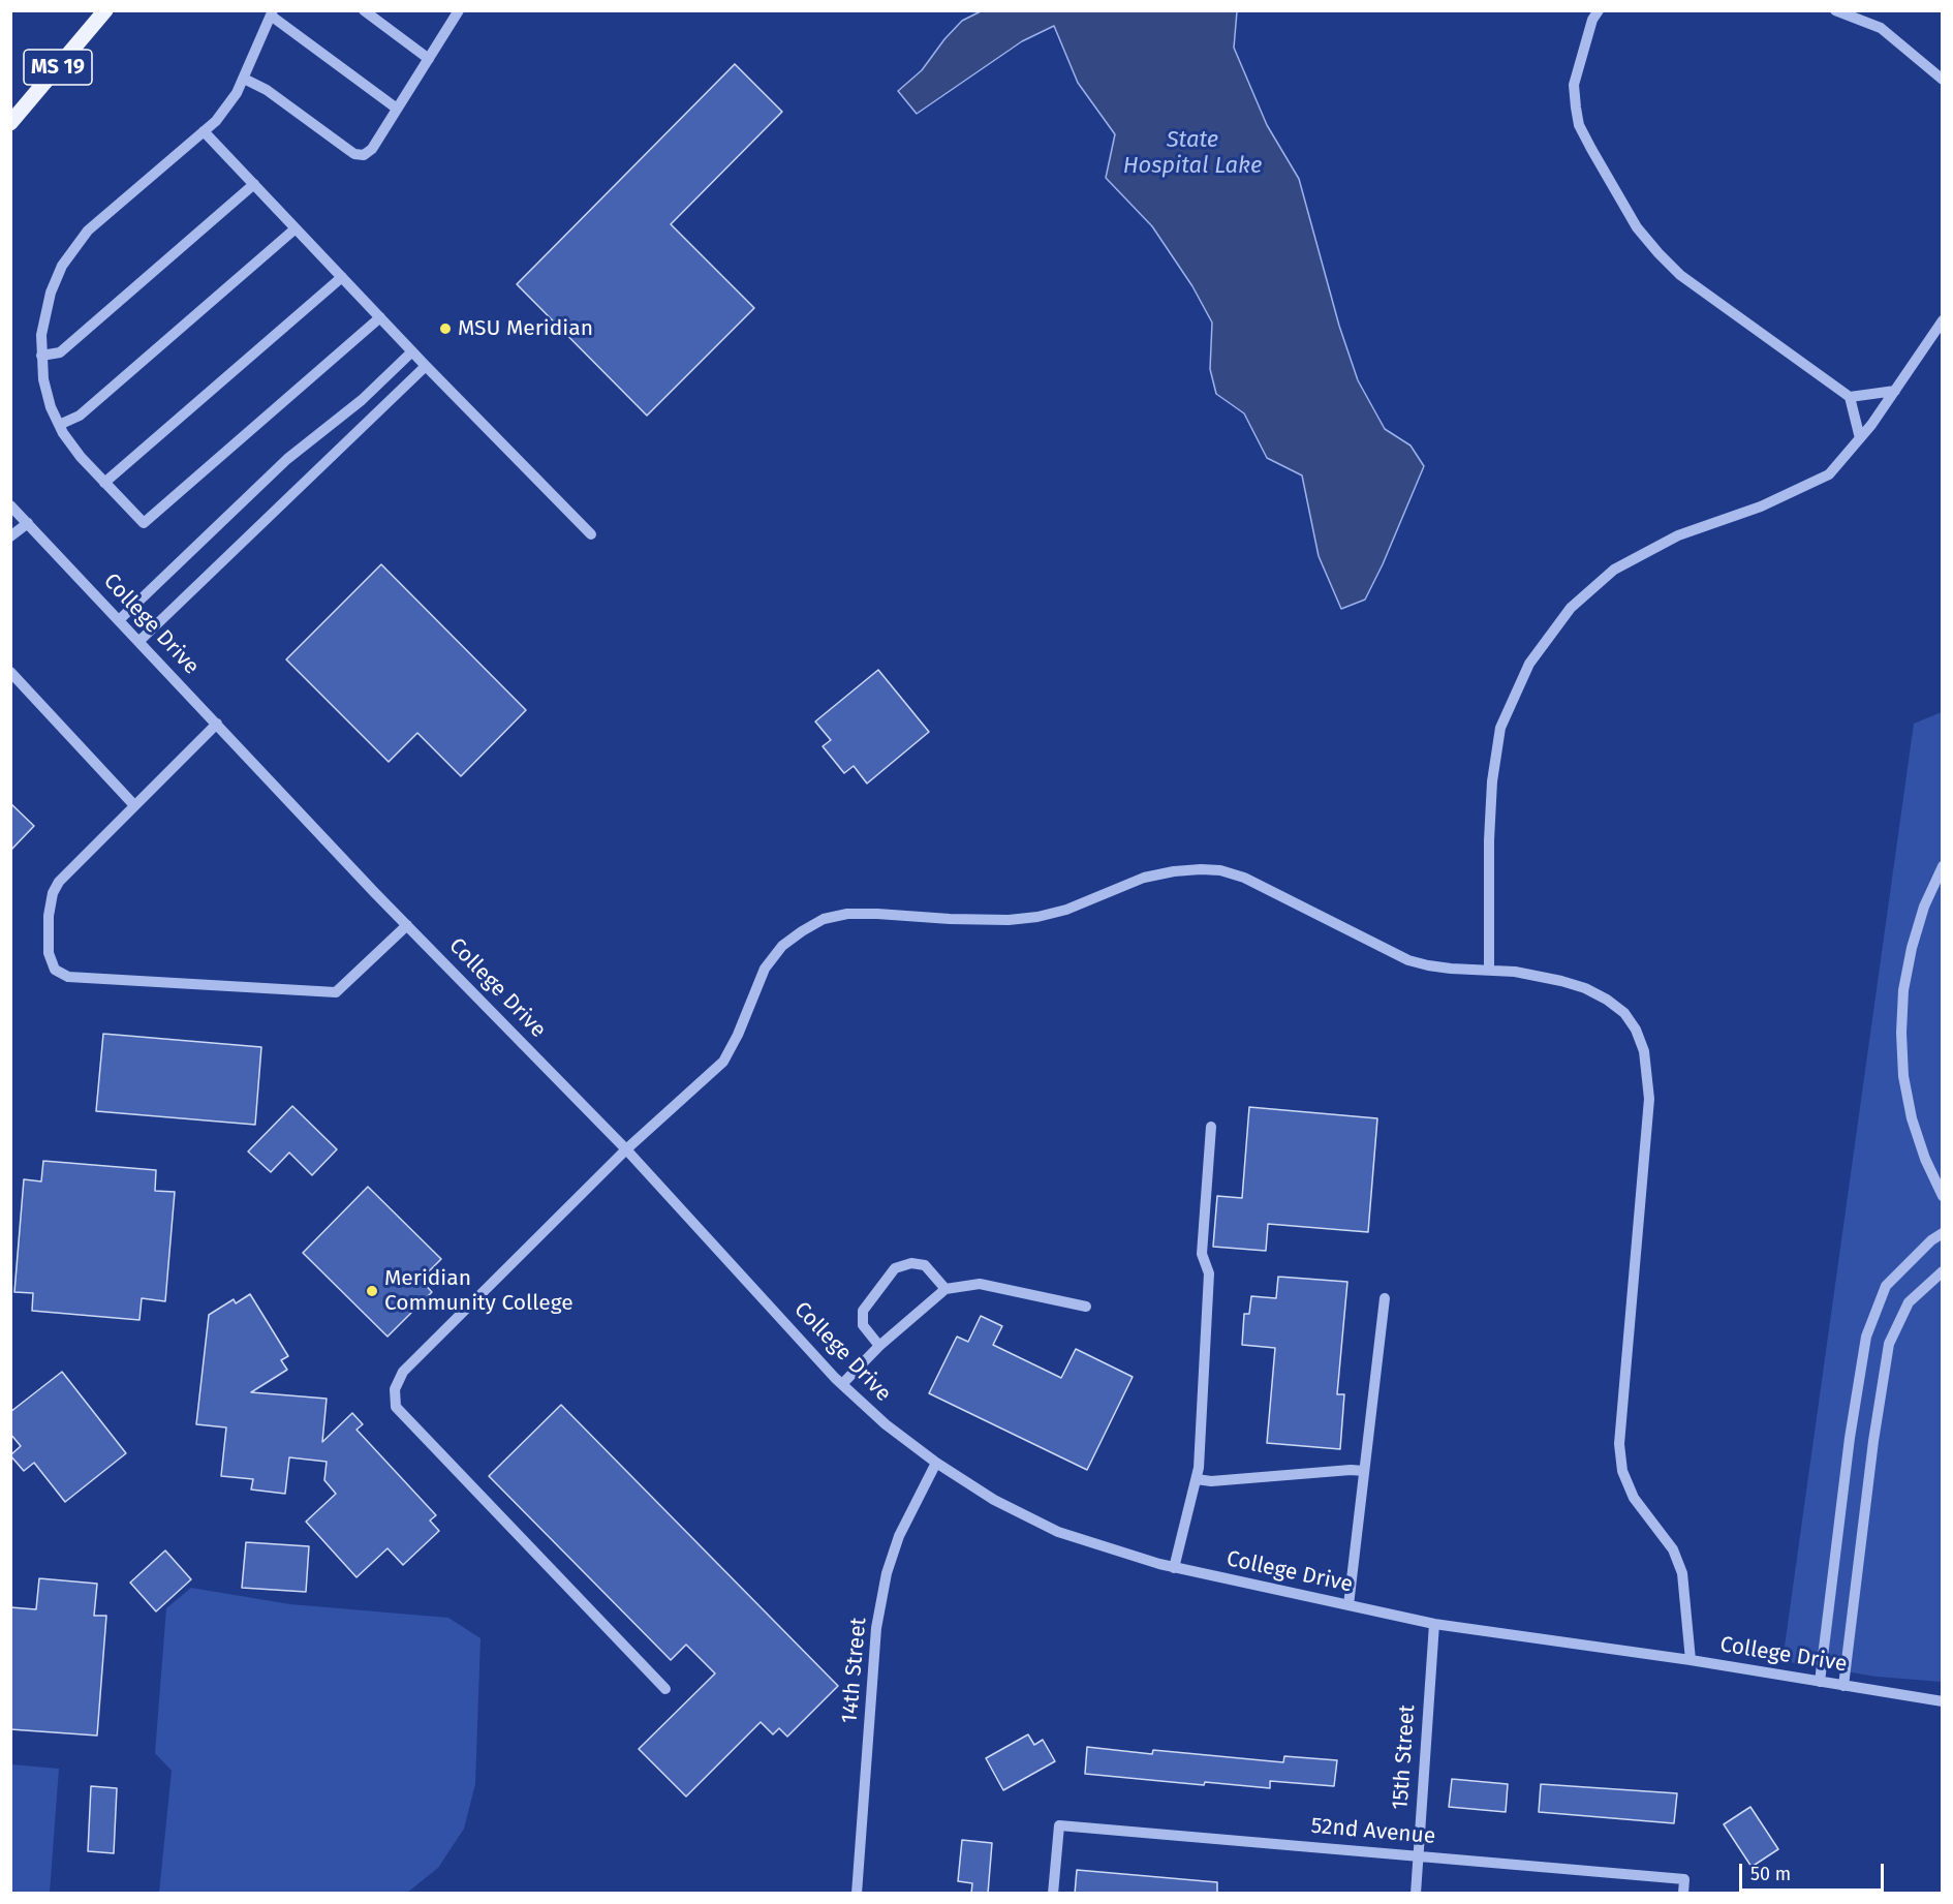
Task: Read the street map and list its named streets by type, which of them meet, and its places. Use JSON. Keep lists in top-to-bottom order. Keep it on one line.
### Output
{"streets":{"main road":["MS 19"],"street":["College Drive","14th Street","15th Street","52nd Avenue"]},"crossings":[["College Drive","14th Street"],["College Drive","15th Street"],["15th Street","52nd Avenue"]],"water":["State Hospital Lake"],"places":["MSU Meridian","Meridian Community College"],"scale_bar":"50 m"}
